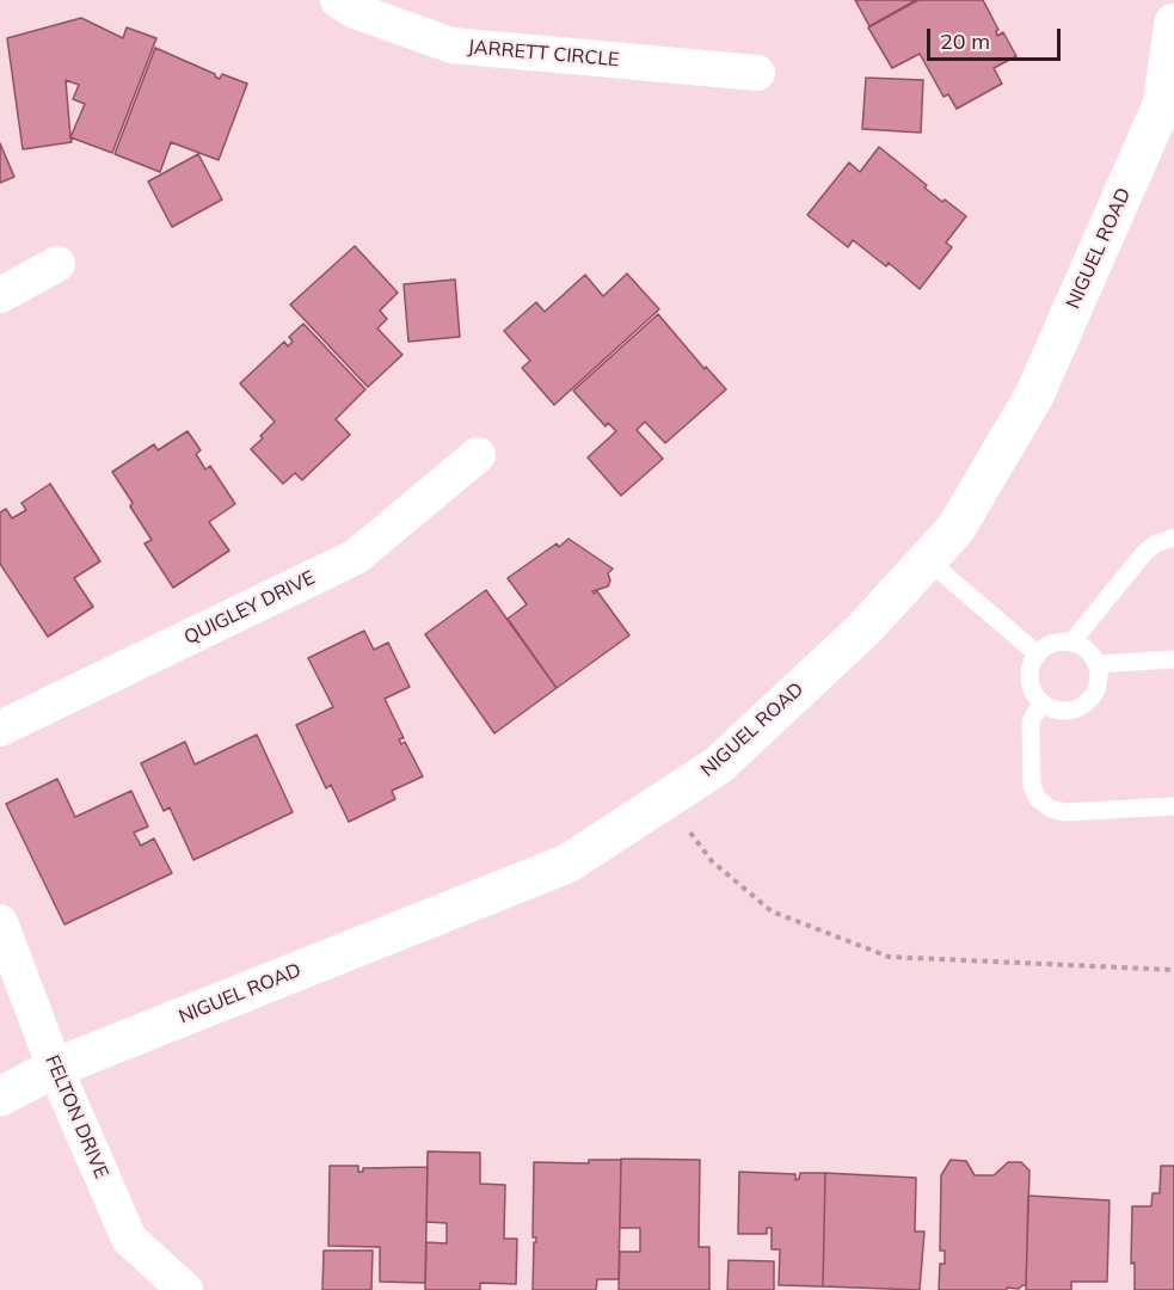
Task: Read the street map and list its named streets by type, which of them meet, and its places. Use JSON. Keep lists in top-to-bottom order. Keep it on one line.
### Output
{"streets":{"main road":["NIGUEL ROAD"],"street":["JARRETT CIRCLE","QUIGLEY DRIVE","FELTON DRIVE"]},"crossings":[["NIGUEL ROAD","FELTON DRIVE"]],"scale_bar":"20 m"}
